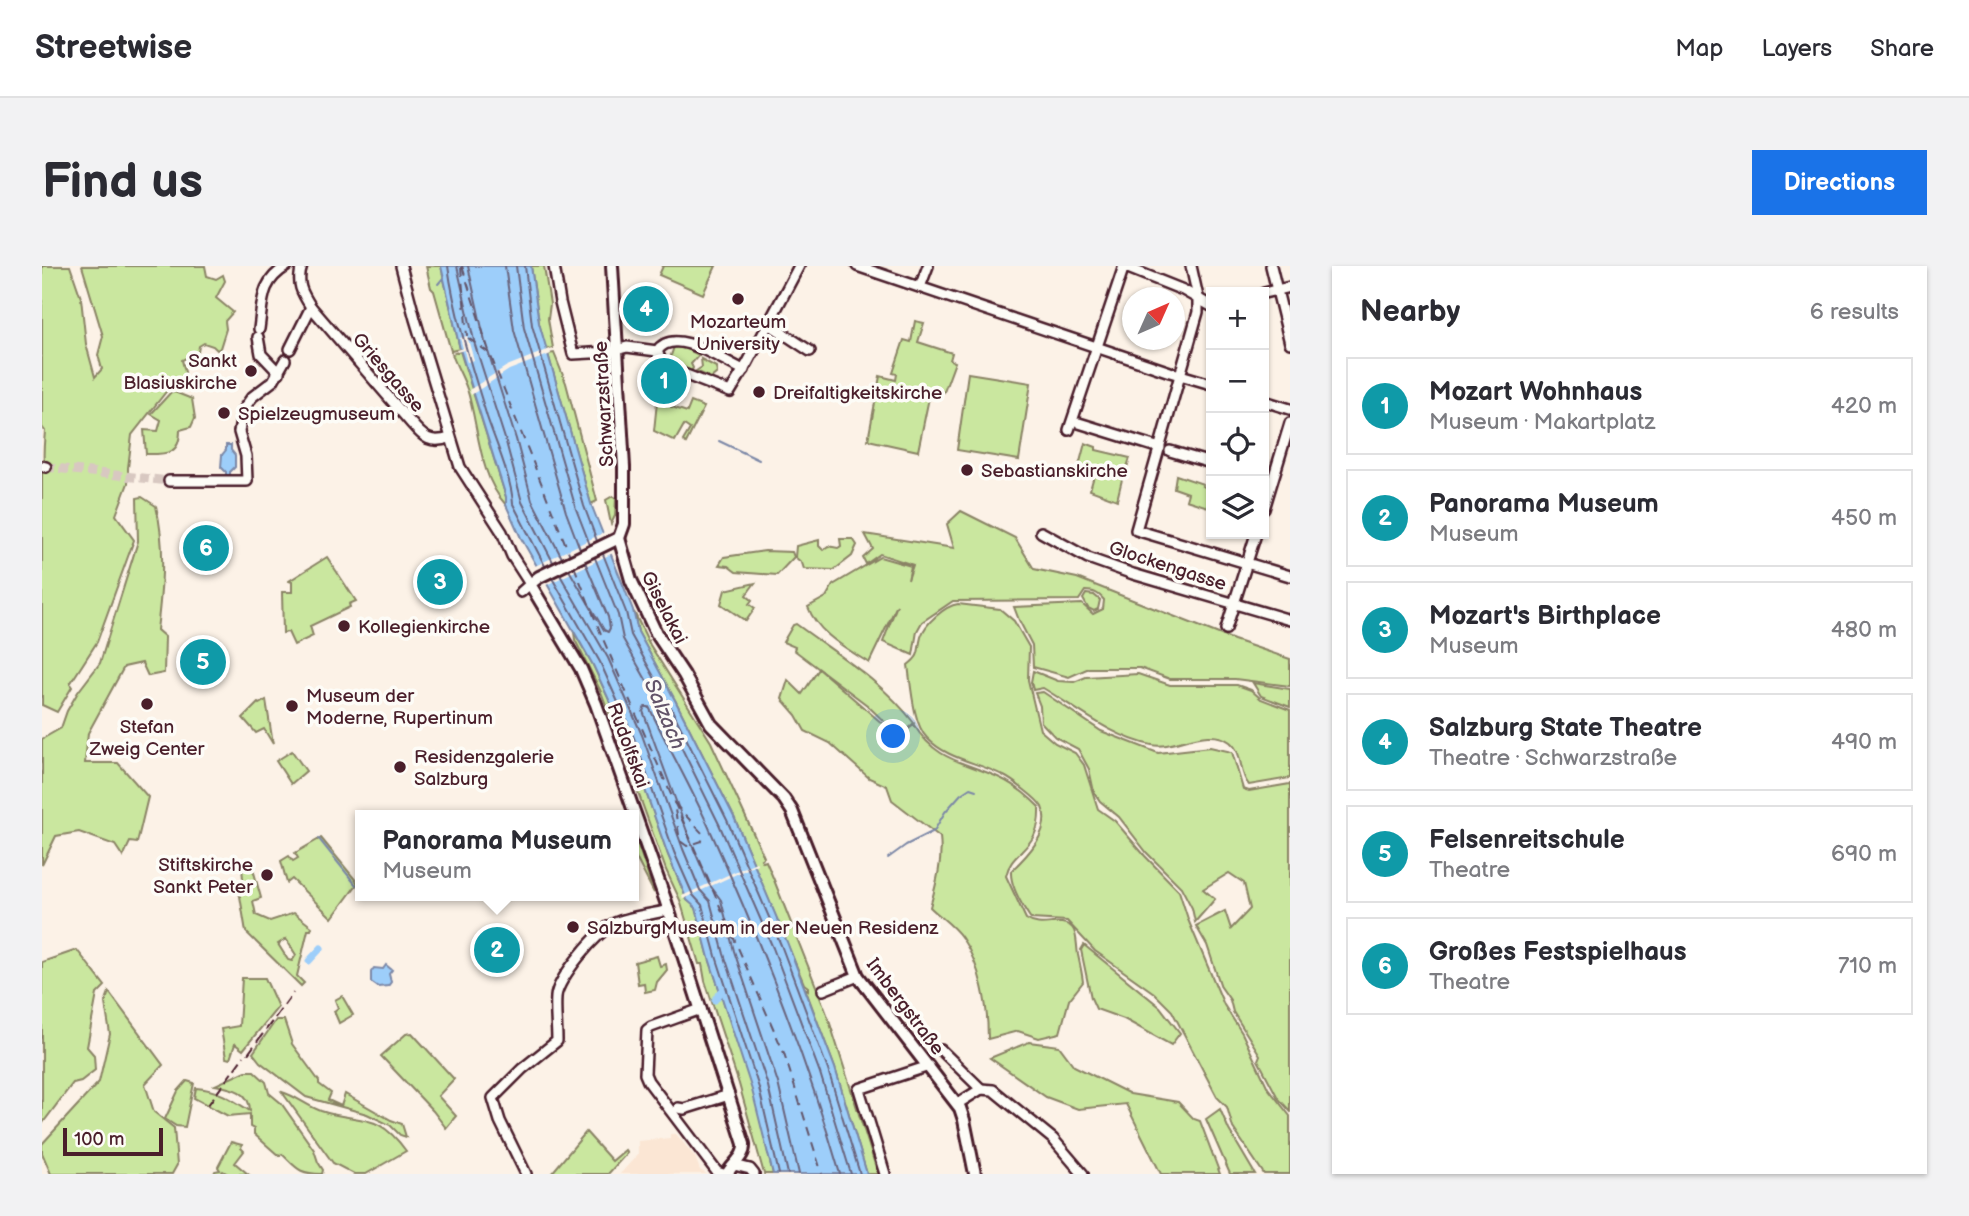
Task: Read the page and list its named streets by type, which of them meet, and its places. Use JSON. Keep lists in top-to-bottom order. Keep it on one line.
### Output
{"streets":{"main road":["Schwarzstraße","Giselakai","Rudolfskai","Imbergstraße"],"street":["Griesgasse","Glockengasse"]},"crossings":[["Schwarzstraße","Giselakai"],["Giselakai","Imbergstraße"]],"water":["Salzach"],"places":["Mozarteum University","Sankt Blasiuskirche","Dreifaltigkeitskirche","Spielzeugmuseum","Sebastianskirche","Kollegienkirche","Stefan Zweig Center","Museum der Moderne, Rupertinum","Residenzgalerie Salzburg","Stiftskirche Sankt Peter","SalzburgMuseum in der Neuen Residenz"],"scale_bar":"100 m","north":"top right","page":{"header":"Streetwise","nav":["Map","Layers","Share"],"buttons":"Directions","title":"Find us","heading":["Nearby","6 results"],"pins":["4","1","6","3","5","2"],"map_buttons":["+","−"],"list":[{"mark":"1","name":"Mozart Wohnhaus","note":"Museum · Makartplatz","value":"420 m"},{"mark":"2","name":"Panorama Museum","note":"Museum","value":"450 m"},{"mark":"3","name":"Mozart's Birthplace","note":"Museum","value":"480 m"},{"mark":"4","name":"Salzburg State Theatre","note":"Theatre · Schwarzstraße","value":"490 m"},{"mark":"5","name":"Felsenreitschule","note":"Theatre","value":"690 m"},{"mark":"6","name":"Großes Festspielhaus","note":"Theatre","value":"710 m"}],"popup":["Panorama Museum","Museum"],"scale":"100 m"}}
